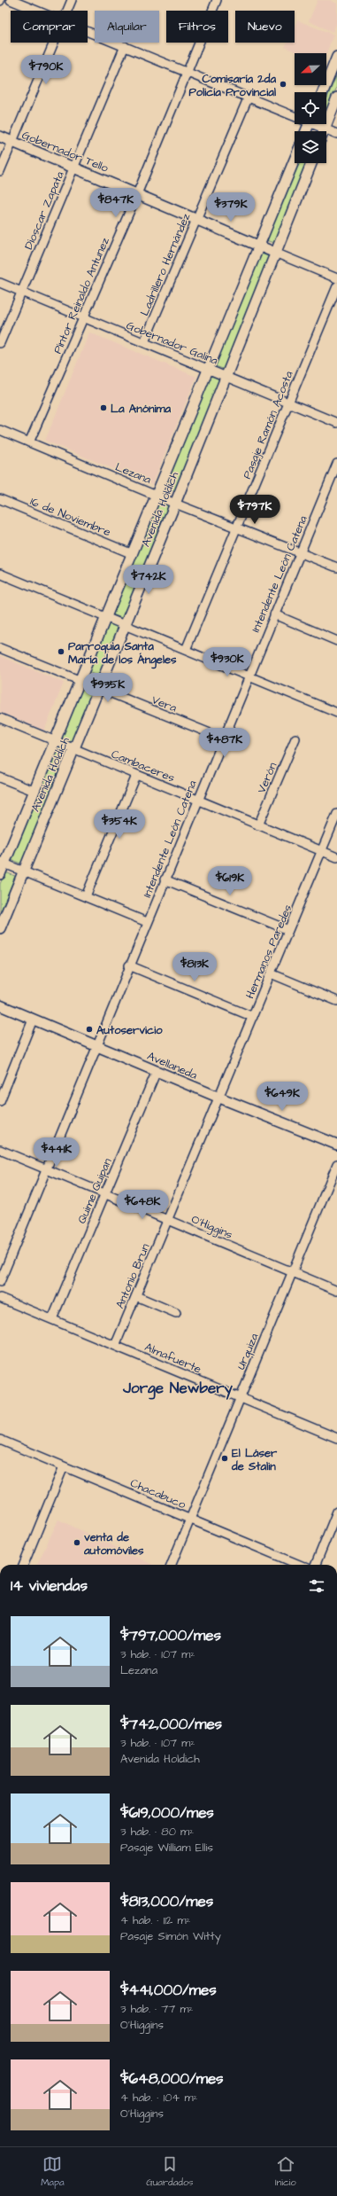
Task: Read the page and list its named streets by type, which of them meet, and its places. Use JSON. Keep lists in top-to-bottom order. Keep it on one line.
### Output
{"streets":{"street":["Gobernador Tello","Dioscar Zapata","Ladrillero Hernández","Pintor Reinaldo Antunez","Gobernador Galina","Pasaje Ramón Acosta","Lezana","Avenida Holdich","16 de Noviembre","Intendente León Catena","Vera","Cambaceres","Verón","Hermanos Paredes","Avellaneda","Quime Quipan","O'Higgins","Antonio Brun","Urquiza","Almafuerte","Chacabuco"]},"crossings":[["Gobernador Tello","Dioscar Zapata"],["Gobernador Tello","Ladrillero Hernández"],["Gobernador Tello","Pintor Reinaldo Antunez"],["Gobernador Tello","Avenida Holdich"],["Dioscar Zapata","Gobernador Galina"],["Ladrillero Hernández","Gobernador Galina"],["Pintor Reinaldo Antunez","Gobernador Galina"],["Pintor Reinaldo Antunez","Lezana"],["Gobernador Galina","Pasaje Ramón Acosta"],["Gobernador Galina","Avenida Holdich"],["Pasaje Ramón Acosta","Lezana"],["Lezana","Avenida Holdich"],["Lezana","Intendente León Catena"],["Avenida Holdich","16 de Noviembre"],["Avenida Holdich","Vera"],["Avenida Holdich","Cambaceres"],["Intendente León Catena","Vera"],["Intendente León Catena","Cambaceres"],["Intendente León Catena","Avellaneda"],["Intendente León Catena","O'Higgins"],["Cambaceres","Verón"],["Cambaceres","Hermanos Paredes"],["Hermanos Paredes","Avellaneda"],["Hermanos Paredes","Antonio Brun"],["Avellaneda","Quime Quipan"],["Avellaneda","Antonio Brun"],["Quime Quipan","O'Higgins"],["Quime Quipan","Almafuerte"],["O'Higgins","Antonio Brun"],["O'Higgins","Urquiza"],["Antonio Brun","Almafuerte"],["Urquiza","Almafuerte"],["Urquiza","Chacabuco"]],"districts":["Jorge Newbery"],"places":["Comisaría 2da Policía Provincial","La Anónima","Parroquia Santa María de los Ángeles","Autoservicio","El Láser de Stalin","venta de automóviles"],"north":"left","page":{"chip":["Comprar","Alquilar","Filtros","Nuevo"],"price":["$790K","$847K","$379K","$797K","$742K","$930K","$935K","$487K","$354K","$619K","$813K","$649K","$441K","$648K"],"heading":"14 viviendas","list":[{"name":"$797,000/mes","note":"3 hab. · 107 m² · Lezana"},{"name":"$742,000/mes","note":"3 hab. · 107 m² · Avenida Holdich"},{"name":"$619,000/mes","note":"3 hab. · 80 m² · Pasaje William Ellis"},{"name":"$813,000/mes","note":"4 hab. · 112 m² · Pasaje Simón Witty"},{"name":"$441,000/mes","note":"3 hab. · 77 m² · O'Higgins"},{"name":"$648,000/mes","note":"4 hab. · 104 m² · O'Higgins"}],"tabs":["Mapa","Guardados","Inicio"]}}
